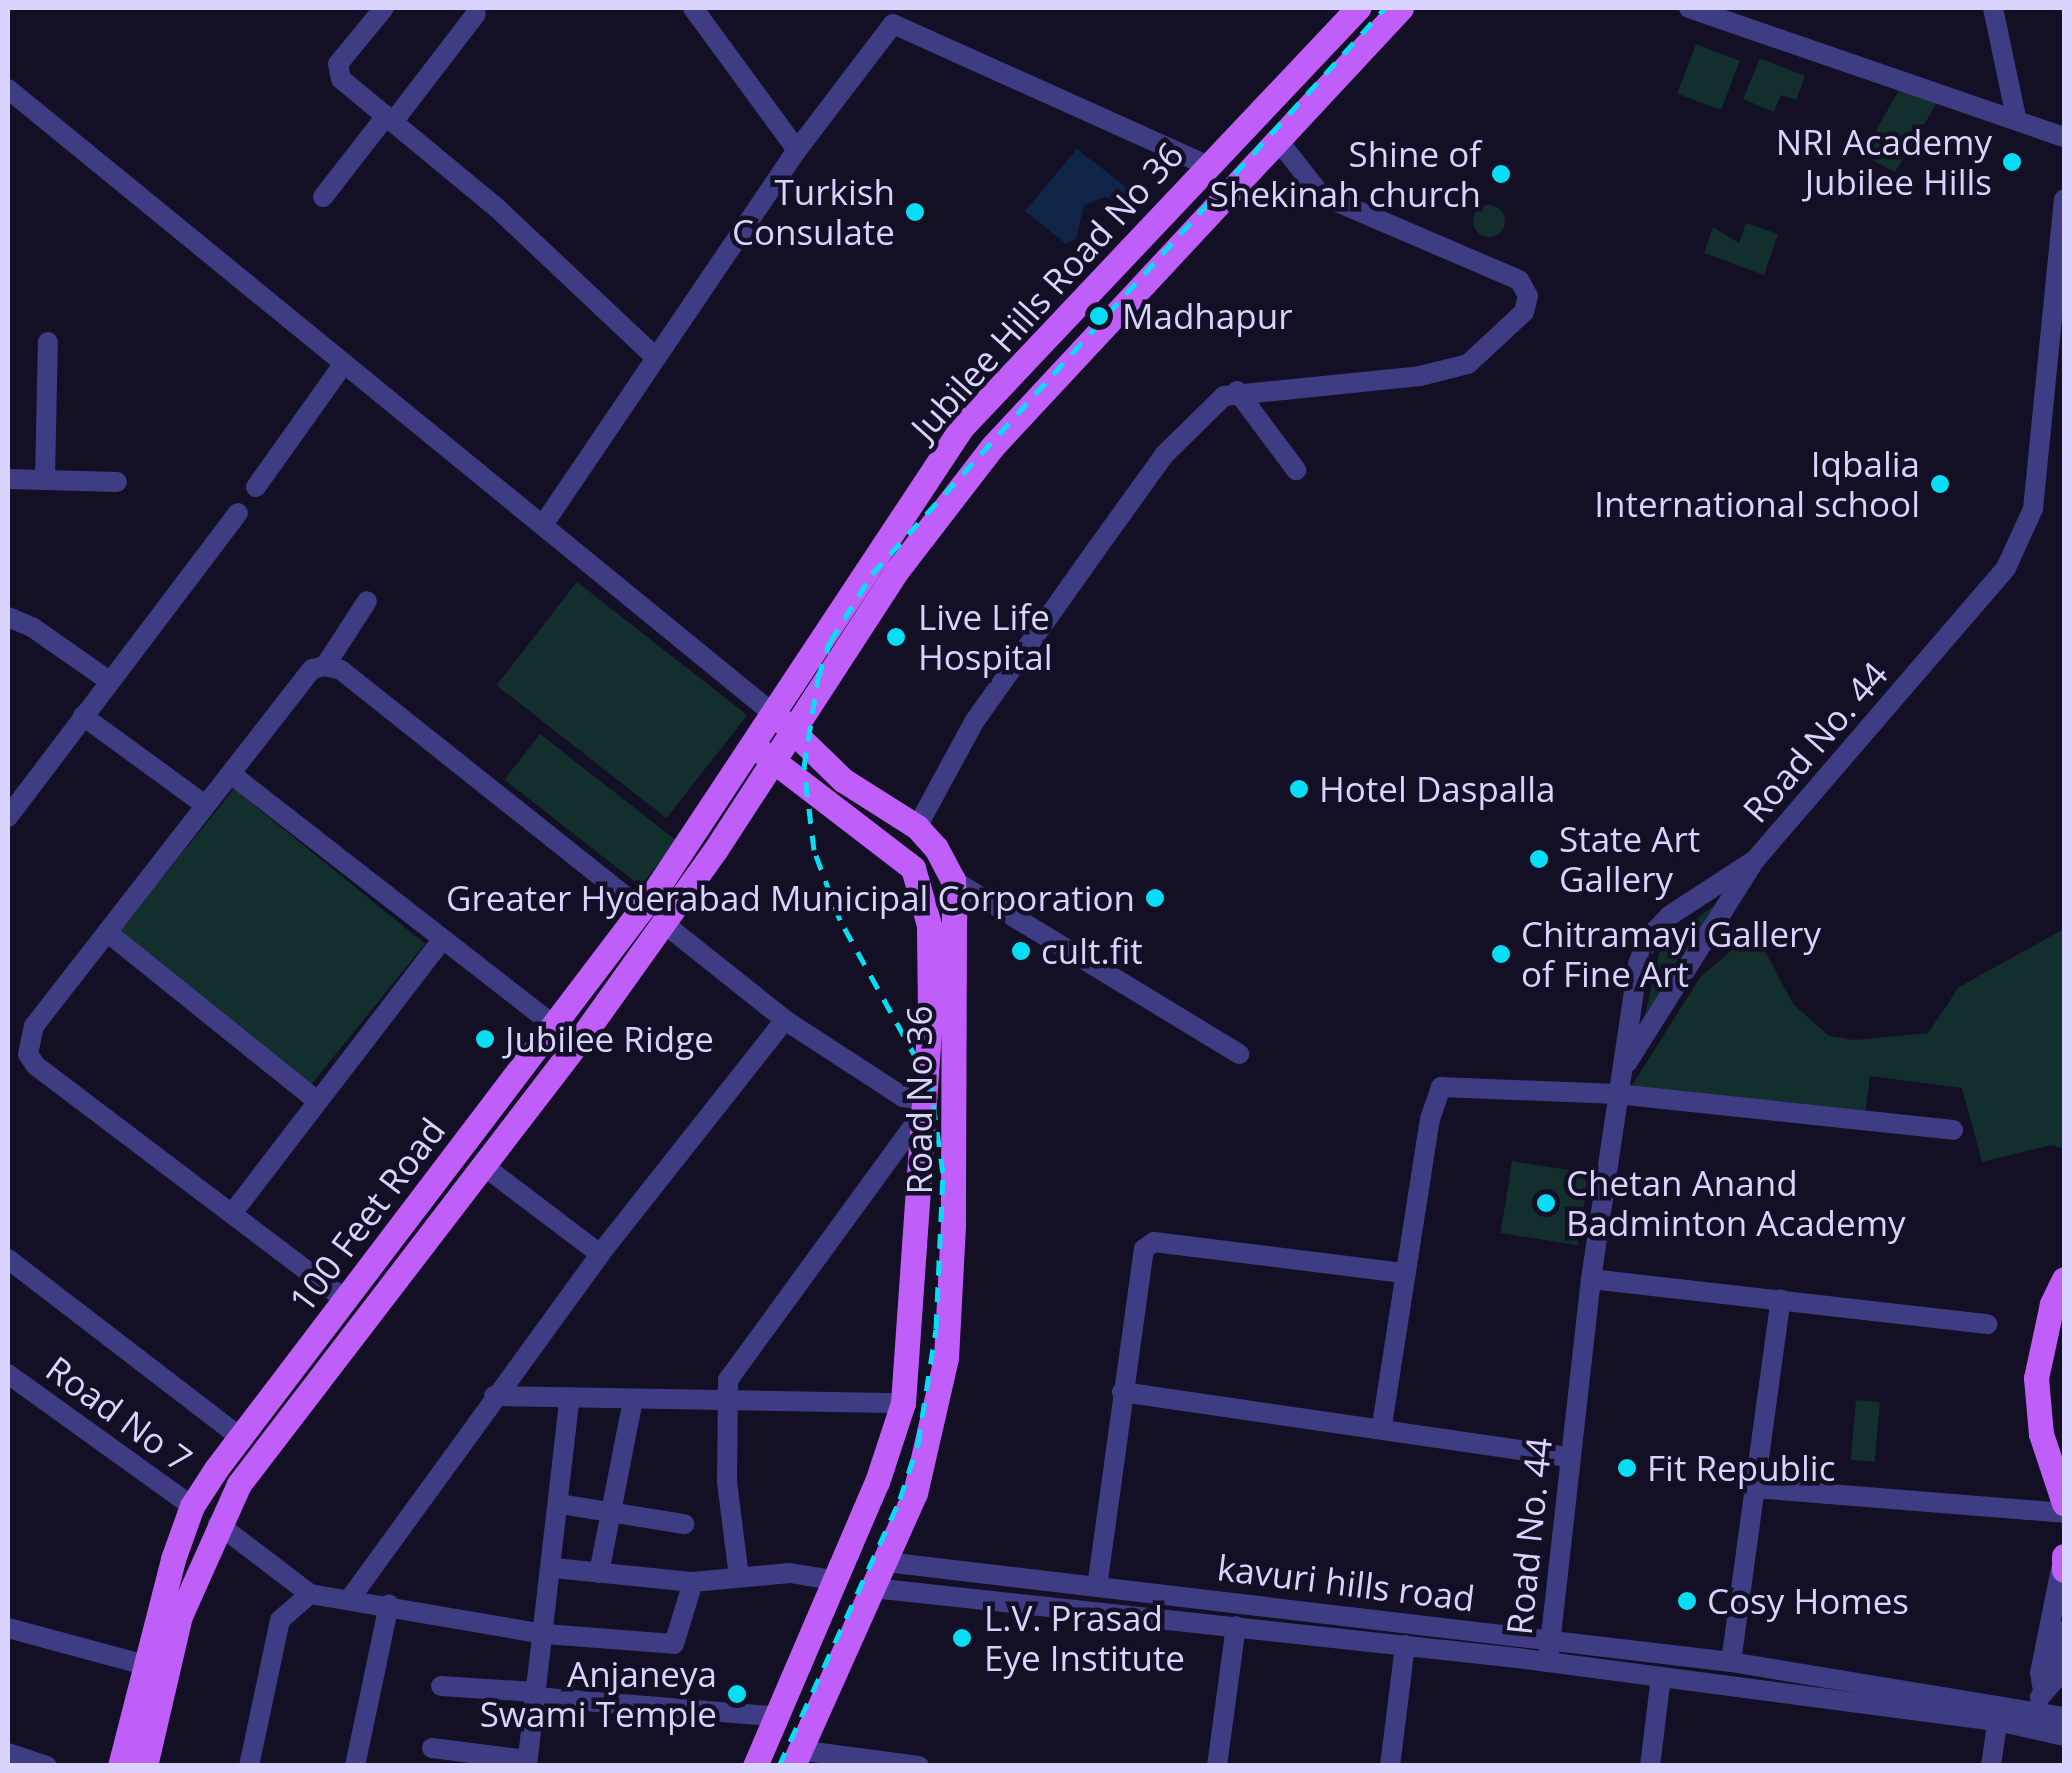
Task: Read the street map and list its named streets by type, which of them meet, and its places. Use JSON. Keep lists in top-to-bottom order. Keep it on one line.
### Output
{"streets":{"main road":["Jubilee Hills Road No 36","Road No 36","100 Feet Road"],"street":["Road No. 44","Road No 7","kavuri hills road"]},"crossings":[["Jubilee Hills Road No 36","Road No 36"],["Jubilee Hills Road No 36","100 Feet Road"],["Road No. 44","kavuri hills road"],["Road No 36","100 Feet Road"],["Road No 36","kavuri hills road"],["100 Feet Road","Road No 7"]],"places":["NRI Academy Jubilee Hills","Shine of Shekinah church","Turkish Consulate","Madhapur","Iqbalia International school","Live Life Hospital","Hotel Daspalla","State Art Gallery","Greater Hyderabad Municipal Corporation","cult.fit","Chitramayi Gallery of Fine Art","Jubilee Ridge","Chetan Anand Badminton Academy","Fit Republic","Cosy Homes","L.V. Prasad Eye Institute","Anjaneya Swami Temple"]}
